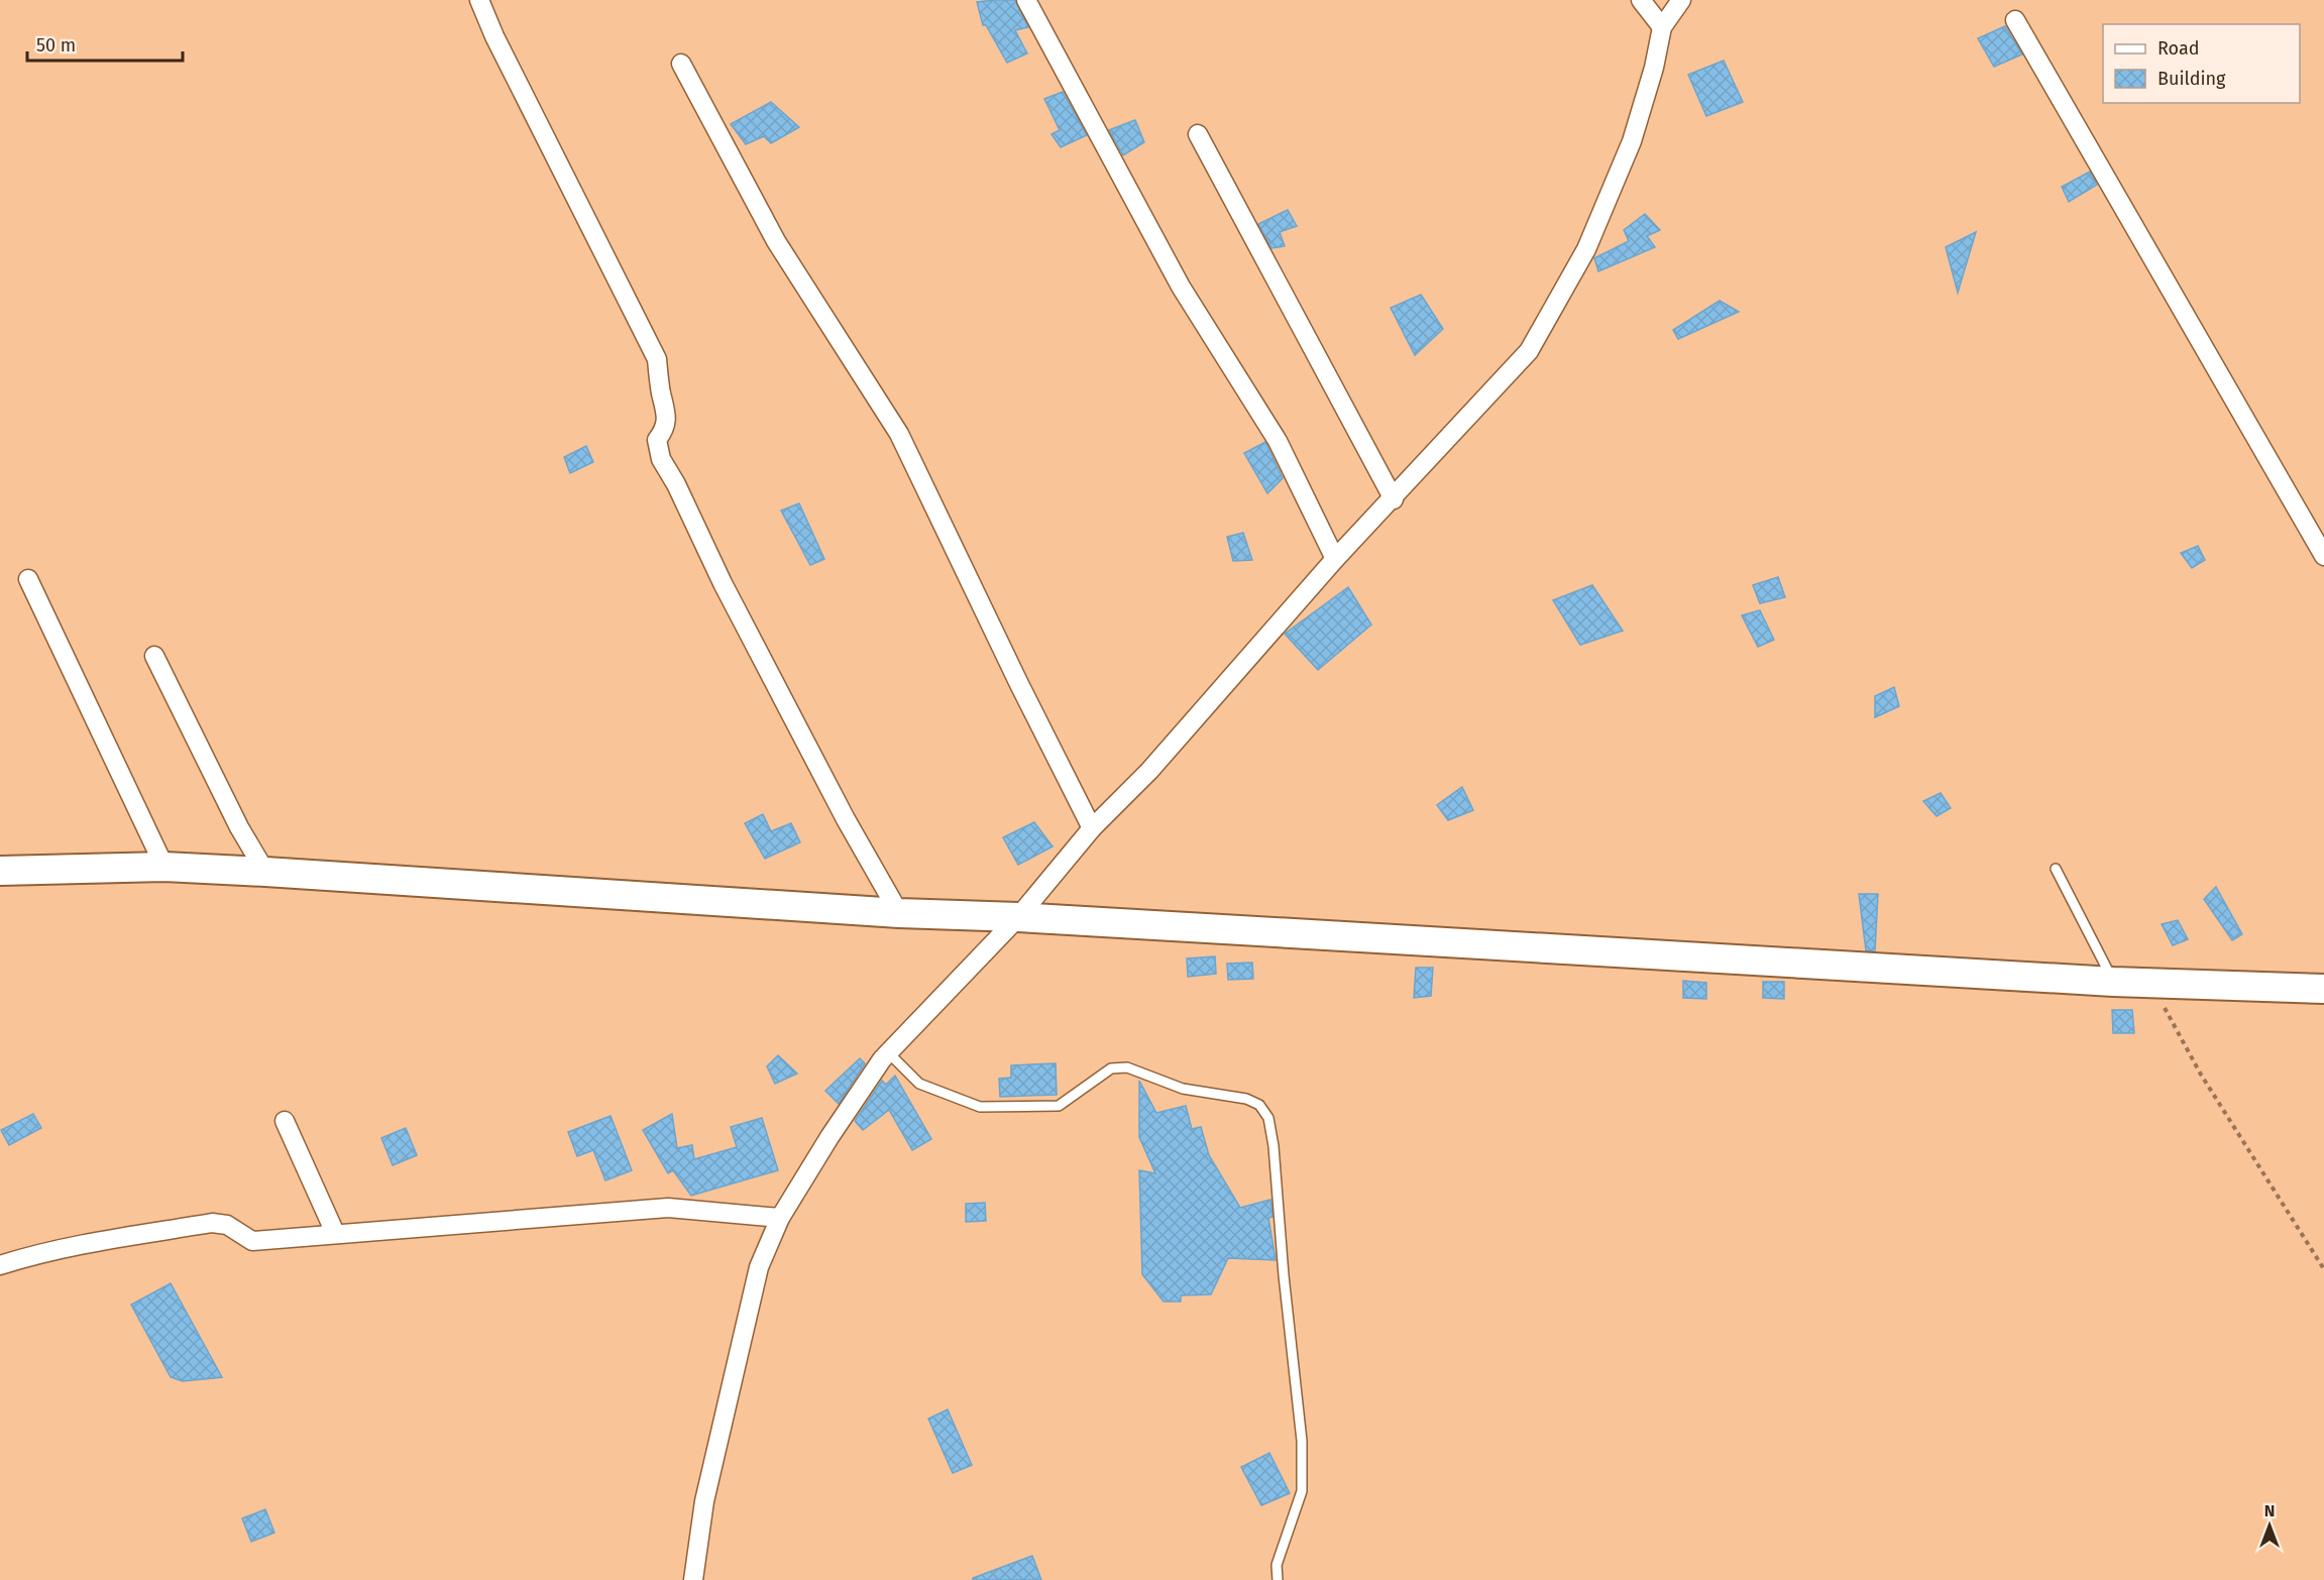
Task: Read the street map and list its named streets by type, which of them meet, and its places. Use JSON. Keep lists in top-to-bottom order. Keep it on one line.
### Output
{"legend":["Road","Building"],"scale_bar":"50 m","north":"top"}
